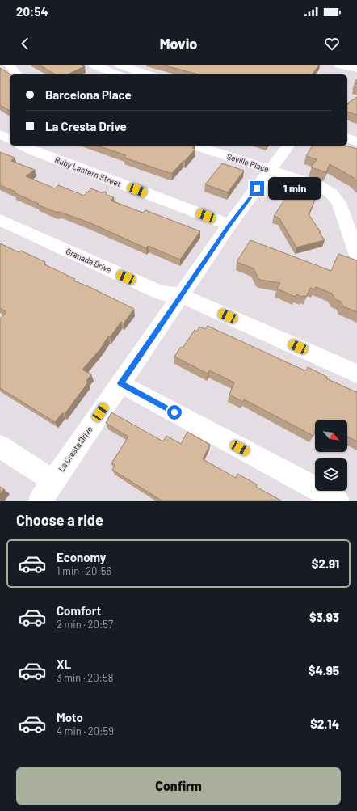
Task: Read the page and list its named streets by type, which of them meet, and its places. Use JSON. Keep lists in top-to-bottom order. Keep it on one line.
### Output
{"streets":{"street":["Seville Place","Ruby Lantern Street","Granada Drive","La Cresta Drive"]},"crossings":[["Seville Place","La Cresta Drive"],["Ruby Lantern Street","La Cresta Drive"],["Granada Drive","La Cresta Drive"]],"north":"bottom right","page":{"status":"20:54","header":"Movio","banner":["Barcelona Place","La Cresta Drive"],"bubble":"1 min","heading":"Choose a ride","list":[{"name":"Economy","note":"1 min · 20:56","value":"$2.91"},{"name":"Comfort","note":"2 min · 20:57","value":"$3.93"},{"name":"XL","note":"3 min · 20:58","value":"$4.95"},{"name":"Moto","note":"4 min · 20:59","value":"$2.14"}],"buttons":"Confirm"}}
